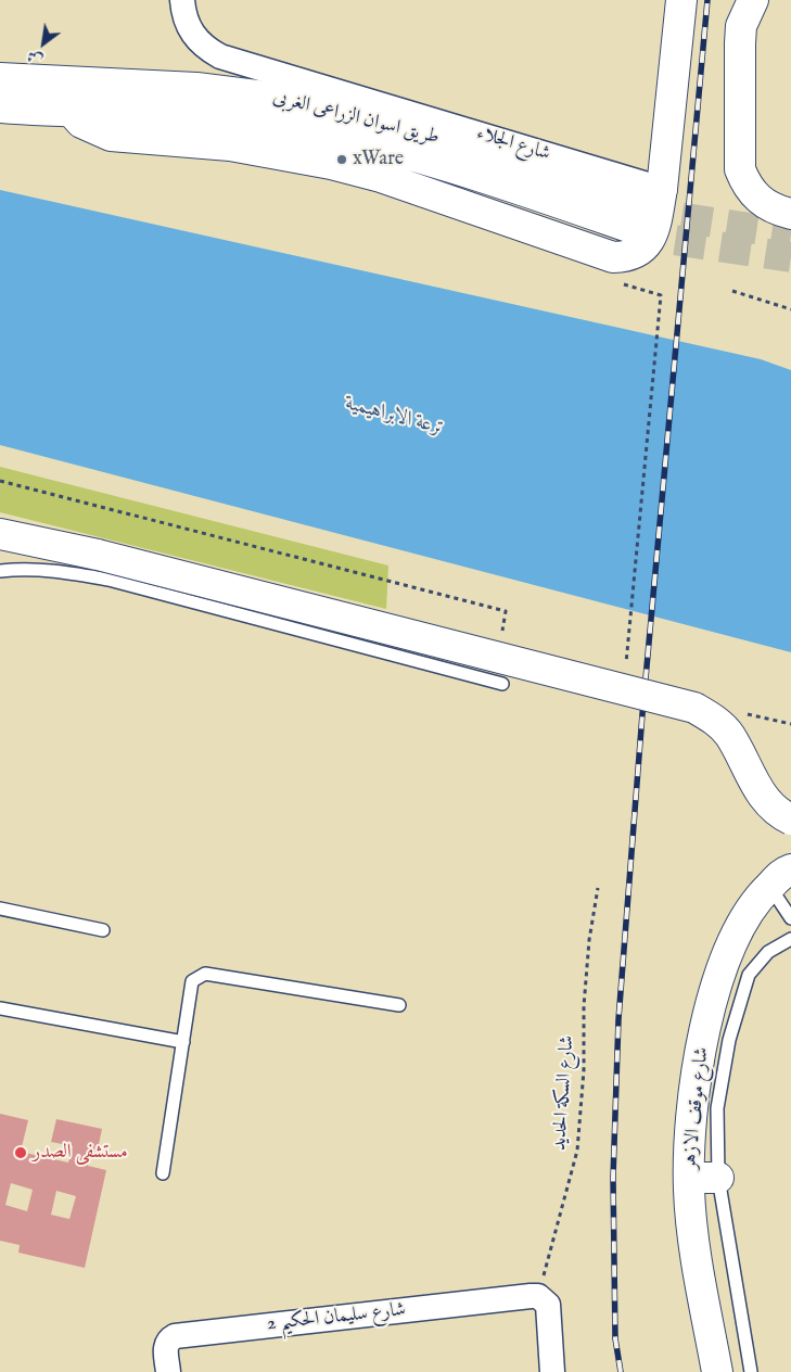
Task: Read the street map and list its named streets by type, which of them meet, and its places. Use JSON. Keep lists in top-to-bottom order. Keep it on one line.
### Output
{"streets":{"main road":["طريق اسوان الزراعى الغربى","شارع موقف الازهر"],"street":["شارع الجلاء","شارع سليمان الحكيم 2"],"path":["شارع السكة الحديد"]},"crossings":[["طريق اسوان الزراعى الغربى","شارع الجلاء"],["شارع السكة الحديد","شارع سليمان الحكيم 2"]],"water":["ترعة الابراهيمية"],"places":["xWare","مستشفى الصدر"],"north":"bottom left"}
